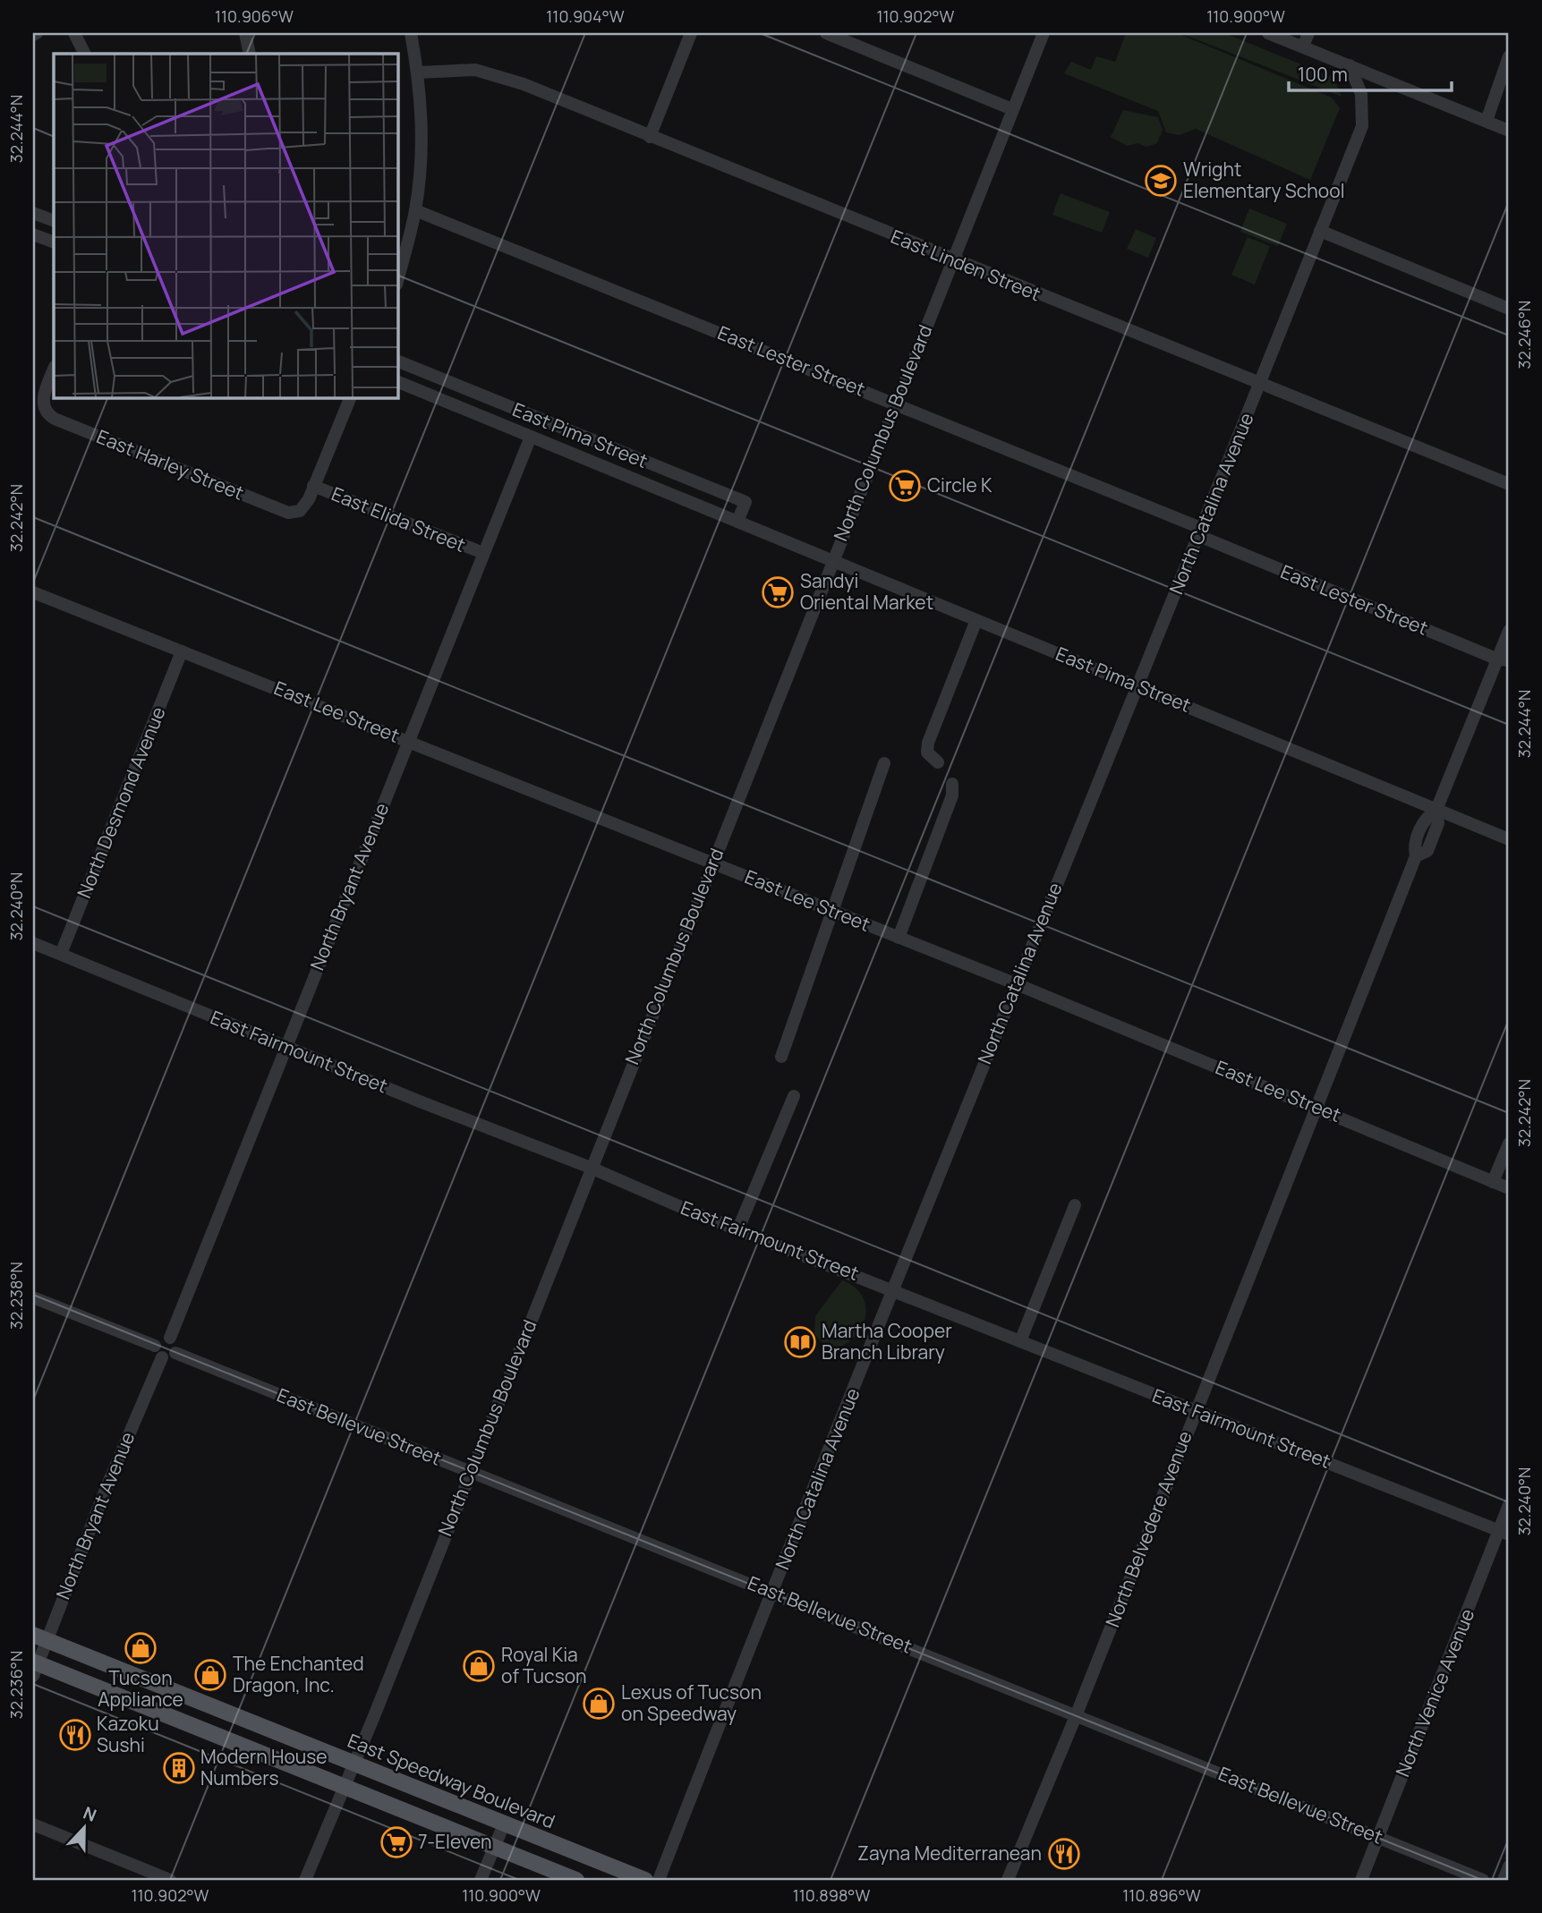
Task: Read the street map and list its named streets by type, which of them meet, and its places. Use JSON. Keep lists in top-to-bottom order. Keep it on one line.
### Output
{"streets":{"main road":["East Speedway Boulevard"],"street":["East Linden Street","East Lester Street","North Columbus Boulevard","East Pima Street","East Harley Street","North Catalina Avenue","East Elida Street","East Lee Street","North Desmond Avenue","North Bryant Avenue","East Fairmount Street","East Bellevue Street","North Belvedere Avenue","North Venice Avenue"]},"crossings":[["East Linden Street","North Columbus Boulevard"],["East Linden Street","North Catalina Avenue"],["East Lester Street","North Columbus Boulevard"],["East Lester Street","North Catalina Avenue"],["North Columbus Boulevard","East Pima Street"],["North Columbus Boulevard","East Lee Street"],["North Columbus Boulevard","East Fairmount Street"],["North Columbus Boulevard","East Bellevue Street"],["North Columbus Boulevard","East Speedway Boulevard"],["East Pima Street","North Catalina Avenue"],["East Pima Street","North Bryant Avenue"],["East Pima Street","North Belvedere Avenue"],["East Harley Street","East Elida Street"],["North Catalina Avenue","East Lee Street"],["North Catalina Avenue","East Fairmount Street"],["North Catalina Avenue","East Bellevue Street"],["East Elida Street","North Bryant Avenue"],["East Lee Street","North Desmond Avenue"],["East Lee Street","North Bryant Avenue"],["East Lee Street","North Belvedere Avenue"],["North Desmond Avenue","East Fairmount Street"],["North Bryant Avenue","East Fairmount Street"],["North Bryant Avenue","East Bellevue Street"],["North Bryant Avenue","East Speedway Boulevard"],["East Fairmount Street","North Belvedere Avenue"],["East Fairmount Street","North Venice Avenue"],["East Bellevue Street","North Belvedere Avenue"],["East Bellevue Street","North Venice Avenue"]],"places":{"school or university":["Wright Elementary School"],"supermarket":["Circle K","Sandyi Oriental Market","7-Eleven"],"library":["Martha Cooper Branch Library"],"shop":["Tucson Appliance","Royal Kia of Tucson","The Enchanted Dragon, Inc.","Lexus of Tucson on Speedway"],"restaurant":["Kazoku Sushi","Zayna Mediterranean"],"building":["Modern House Numbers"]},"scale_bar":"100 m","north":"top","coordinates":["110.906°W","110.904°W","110.902°W","110.900°W","32.244°N","32.246°N","32.242°N","32.240°N","32.238°N","32.236°N","110.898°W","110.896°W"]}
